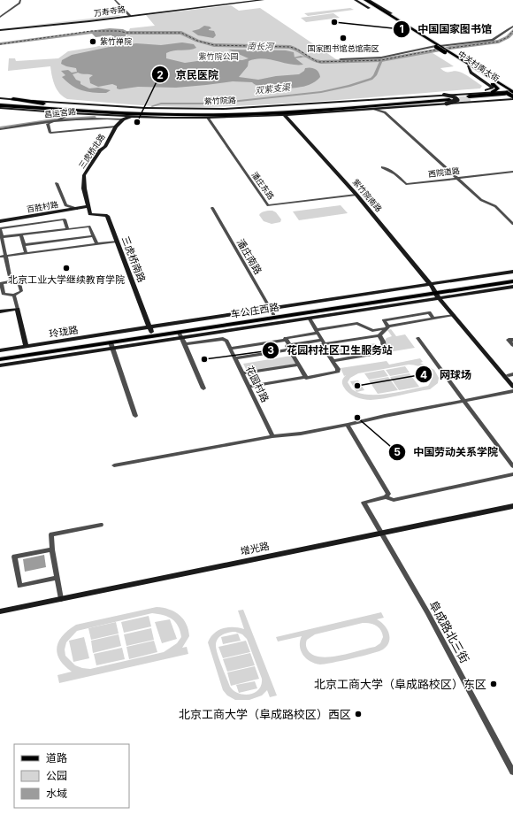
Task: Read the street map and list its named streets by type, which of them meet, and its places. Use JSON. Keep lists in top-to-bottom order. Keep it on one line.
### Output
{"streets":{"highway":["紫竹院路"],"main road":["中关村南大街","车公庄西路"],"street":["万寿寺路","昌运宫路","三虎桥北路","西院道路","潘庄东路","紫竹院南路","百胜村路","潘庄南路","三虎桥南路","玲珑路","花园村路","增光路","阜成路北三街"]},"crossings":[["中关村南大街","紫竹院路"],["紫竹院路","昌运宫路"],["紫竹院路","三虎桥北路"],["紫竹院路","潘庄东路"],["紫竹院路","紫竹院南路"],["昌运宫路","三虎桥北路"],["三虎桥北路","百胜村路"],["三虎桥北路","三虎桥南路"],["潘庄东路","紫竹院南路"],["紫竹院南路","车公庄西路"],["百胜村路","三虎桥南路"],["潘庄南路","车公庄西路"],["三虎桥南路","车公庄西路"],["车公庄西路","玲珑路"],["增光路","阜成路北三街"]],"water":["南长河","双紫支渠"],"parks":["紫竹院公园"],"places":["中国国家图书馆","国家图书馆总馆南区","紫竹禅院","京民医院","北京工业大学继续教育学院","花园村社区卫生服务站","网球场","中国劳动关系学院","北京工商大学（阜成路校区）东区","北京工商大学（阜成路校区）西区"],"legend":["道路","公园","水域"]}
